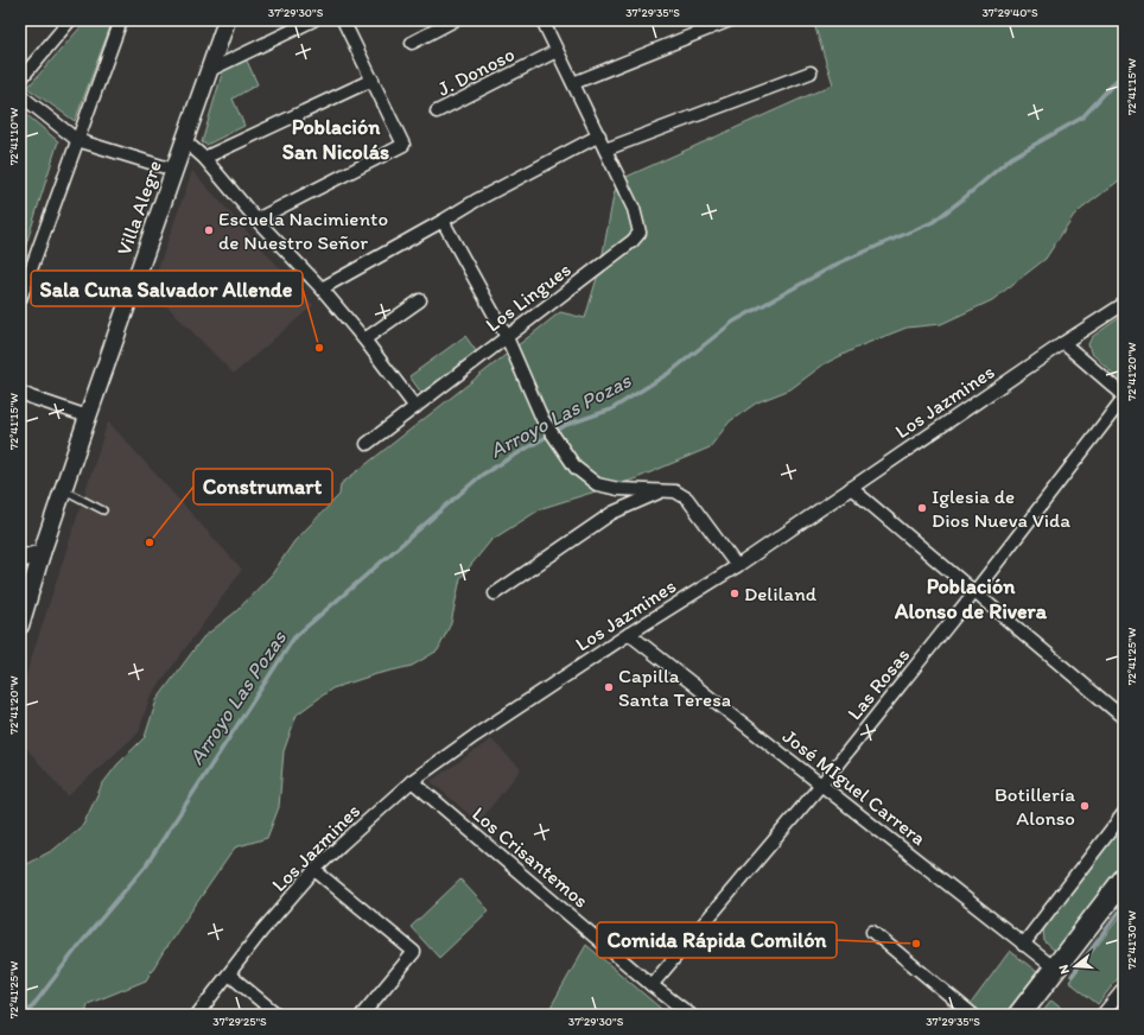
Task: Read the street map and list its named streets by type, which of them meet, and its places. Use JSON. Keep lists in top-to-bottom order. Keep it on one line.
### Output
{"streets":{"main road":["Villa Alegre"],"street":["J. Donoso","Los Lingues","Los Jazmines","Las Rosas","José MIguel Carrera","Los Crisantemos"]},"crossings":[["Los Jazmines","José MIguel Carrera"],["Los Jazmines","Los Crisantemos"],["Las Rosas","José MIguel Carrera"],["Las Rosas","Los Crisantemos"]],"districts":["Población San Nicolás","Población Alonso de Rivera"],"water":["Arroyo Las Pozas"],"places":["Escuela Nacimiento de Nuestro Señor","Sala Cuna Salvador Allende","Iglesia de Dios Nueva Vida","Construmart","Deliland","Capilla Santa Teresa","Botillería Alonso","Comida Rápida Comilón"],"north":"left","coordinates":["37°29'30\"S","37°29'35\"S","37°29'40\"S","72°41'15\"W","72°41'10\"W","72°41'20\"W","72°41'25\"W","72°41'30\"W","37°29'25\"S"]}
